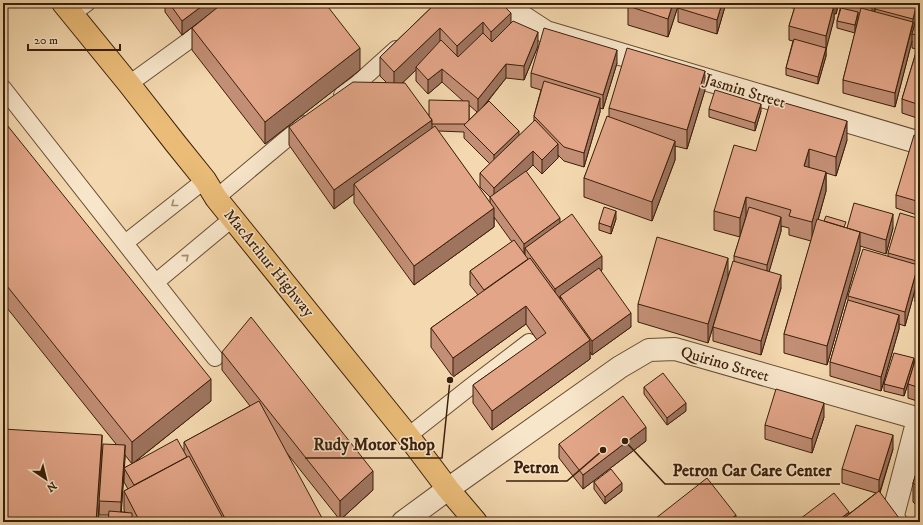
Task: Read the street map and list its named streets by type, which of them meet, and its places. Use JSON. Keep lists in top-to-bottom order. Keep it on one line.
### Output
{"streets":{"highway":["MacArthur Highway"],"street":["Jasmin Street","Quirino Street"]},"crossings":[["MacArthur Highway","Quirino Street"]],"places":["Rudy Motor Shop","Petron Car Care Center","Petron"],"scale_bar":"20 m","north":"bottom right"}
